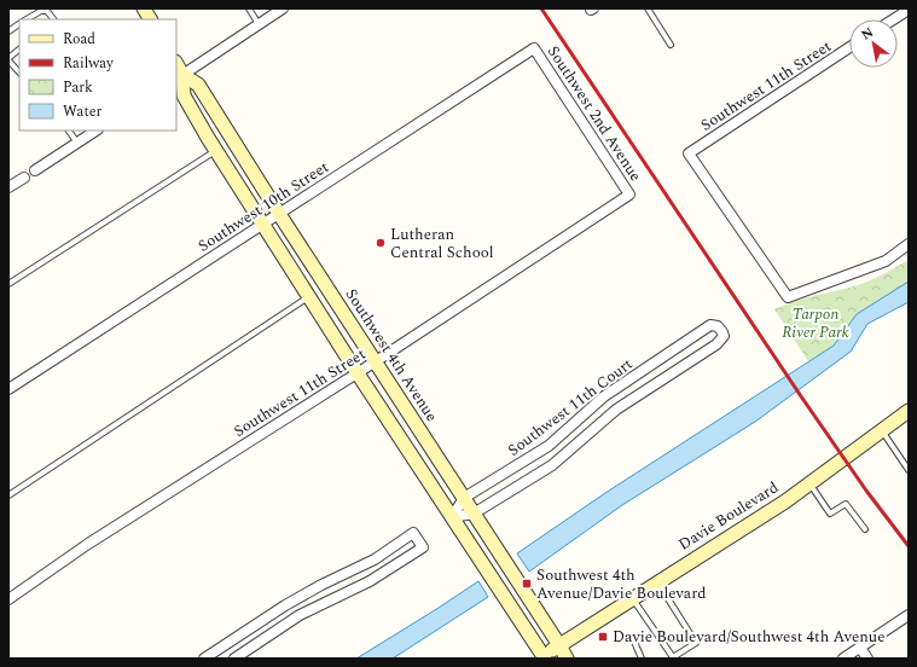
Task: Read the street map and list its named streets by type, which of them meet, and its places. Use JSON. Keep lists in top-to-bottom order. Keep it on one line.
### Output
{"streets":{"main road":["Southwest 4th Avenue","Davie Boulevard"],"street":["Southwest 11th Street","Southwest 2nd Avenue","Southwest 10th Street","Southwest 11th Court"]},"crossings":[["Southwest 11th Street","Southwest 2nd Avenue"],["Southwest 11th Street","Southwest 4th Avenue"],["Southwest 2nd Avenue","Southwest 10th Street"],["Southwest 10th Street","Southwest 4th Avenue"],["Southwest 4th Avenue","Southwest 11th Court"],["Southwest 4th Avenue","Davie Boulevard"]],"parks":["Tarpon River Park"],"places":{"other":["Lutheran Central School"],"transit":["Southwest 4th Avenue/Davie Boulevard","Davie Boulevard/Southwest 4th Avenue"]},"legend":["Road","Railway","Park","Water"],"north":"top left"}
